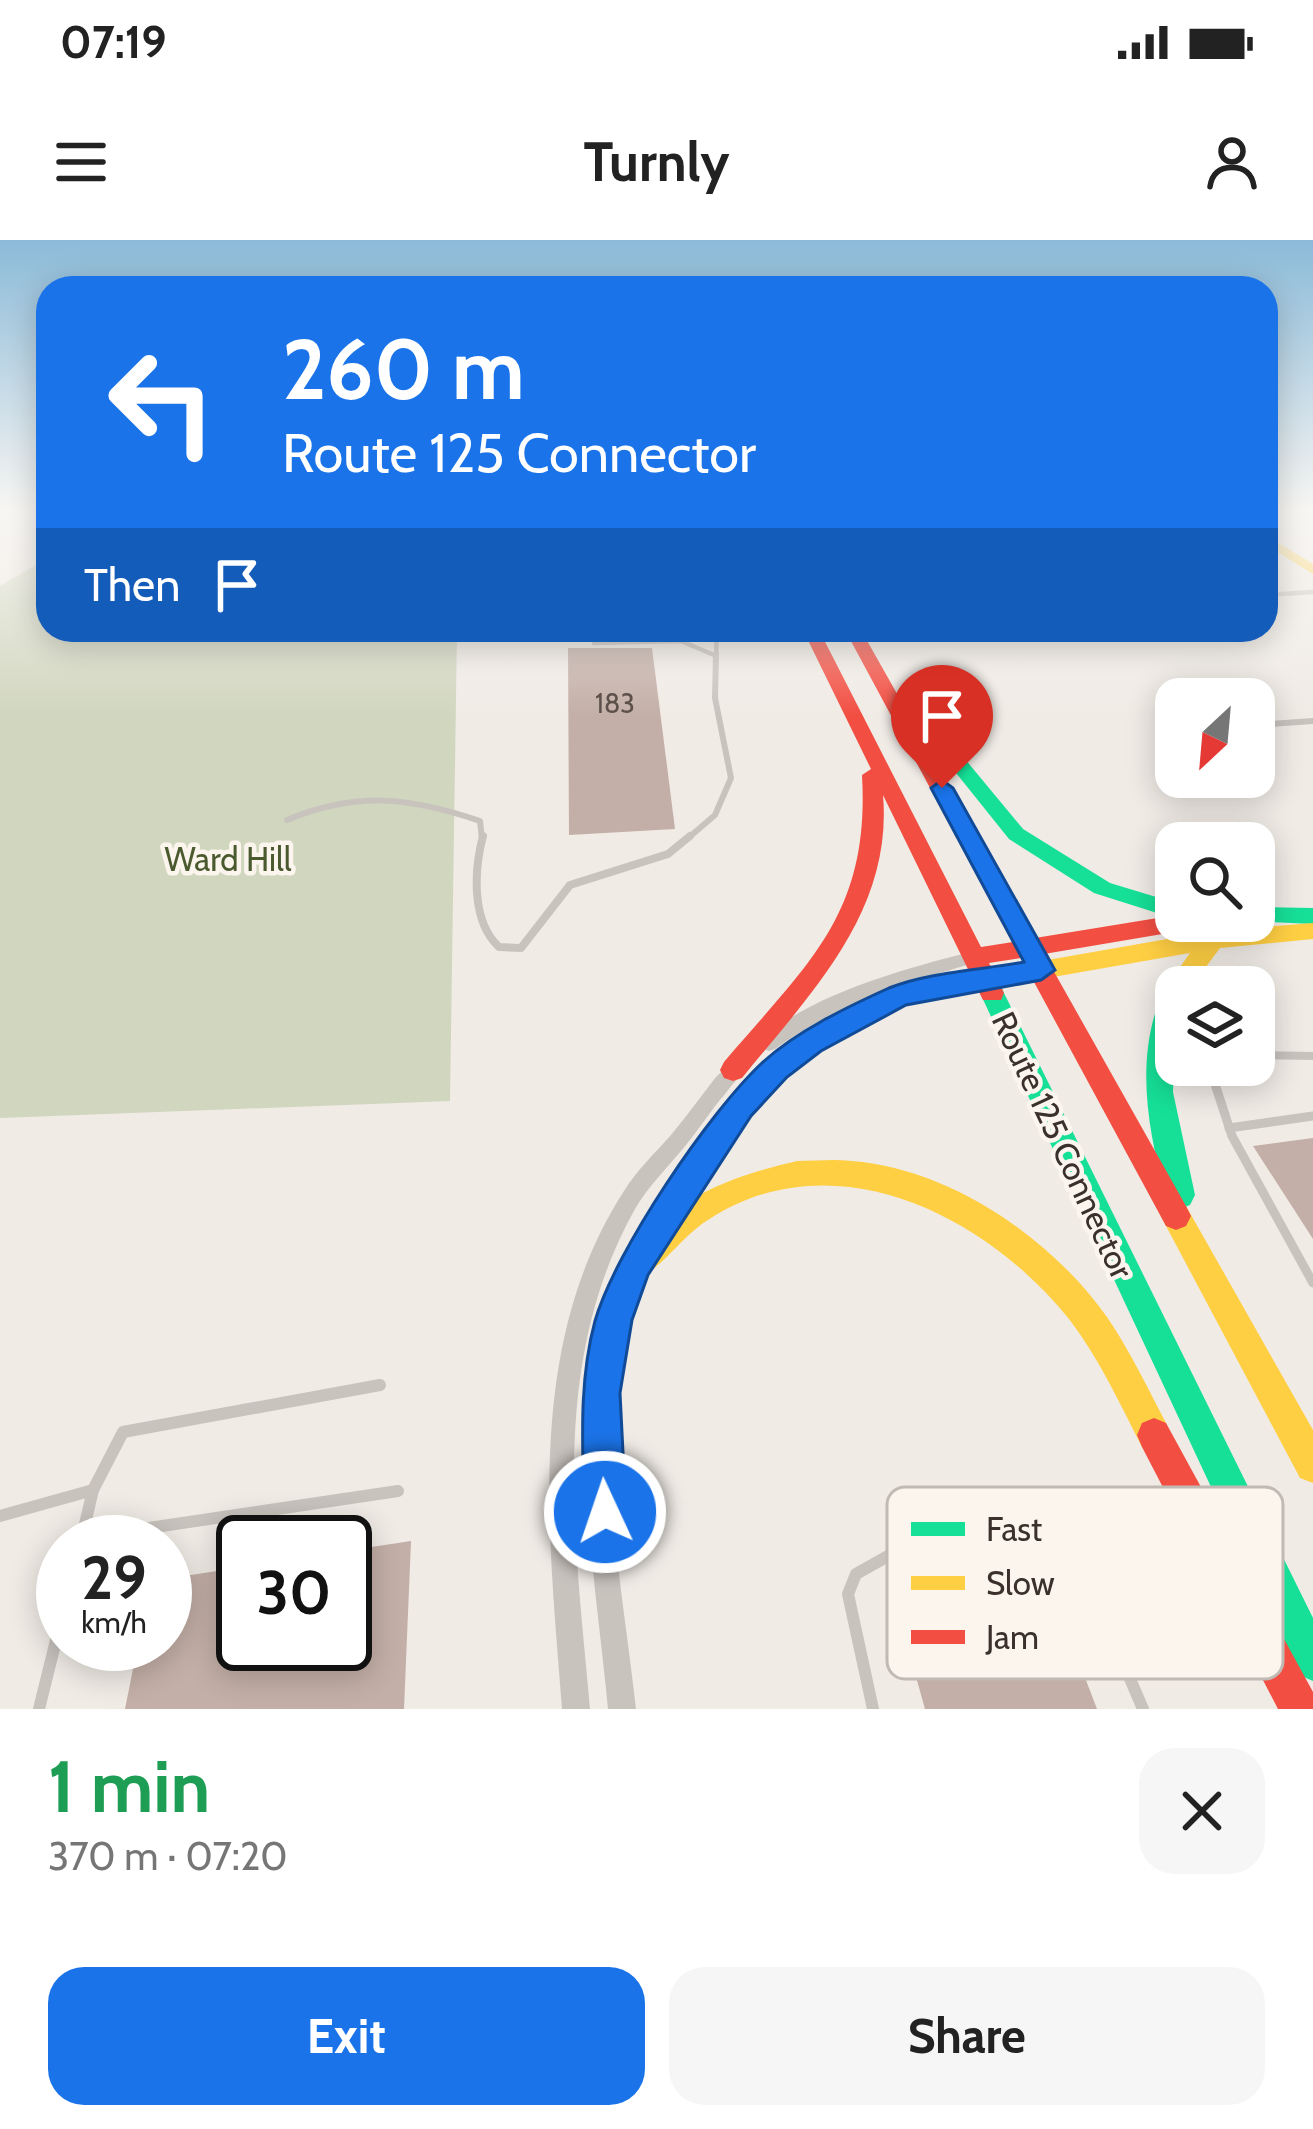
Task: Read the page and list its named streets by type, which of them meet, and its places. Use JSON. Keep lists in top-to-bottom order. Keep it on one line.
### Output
{"streets":{"main road":["Route 125 Connector"]},"parks":["Ward Hill"],"house_numbers":["183"],"legend":["Fast","Slow","Jam"],"north":"bottom left","page":{"status":"07:19","header":"Turnly","turn":["260 m","Route 125 Connector"],"then":"Then","speed":"29 km/h","limit":"30","heading":["1 min","370 m · 07:20"],"buttons":["Exit","Share"]}}
